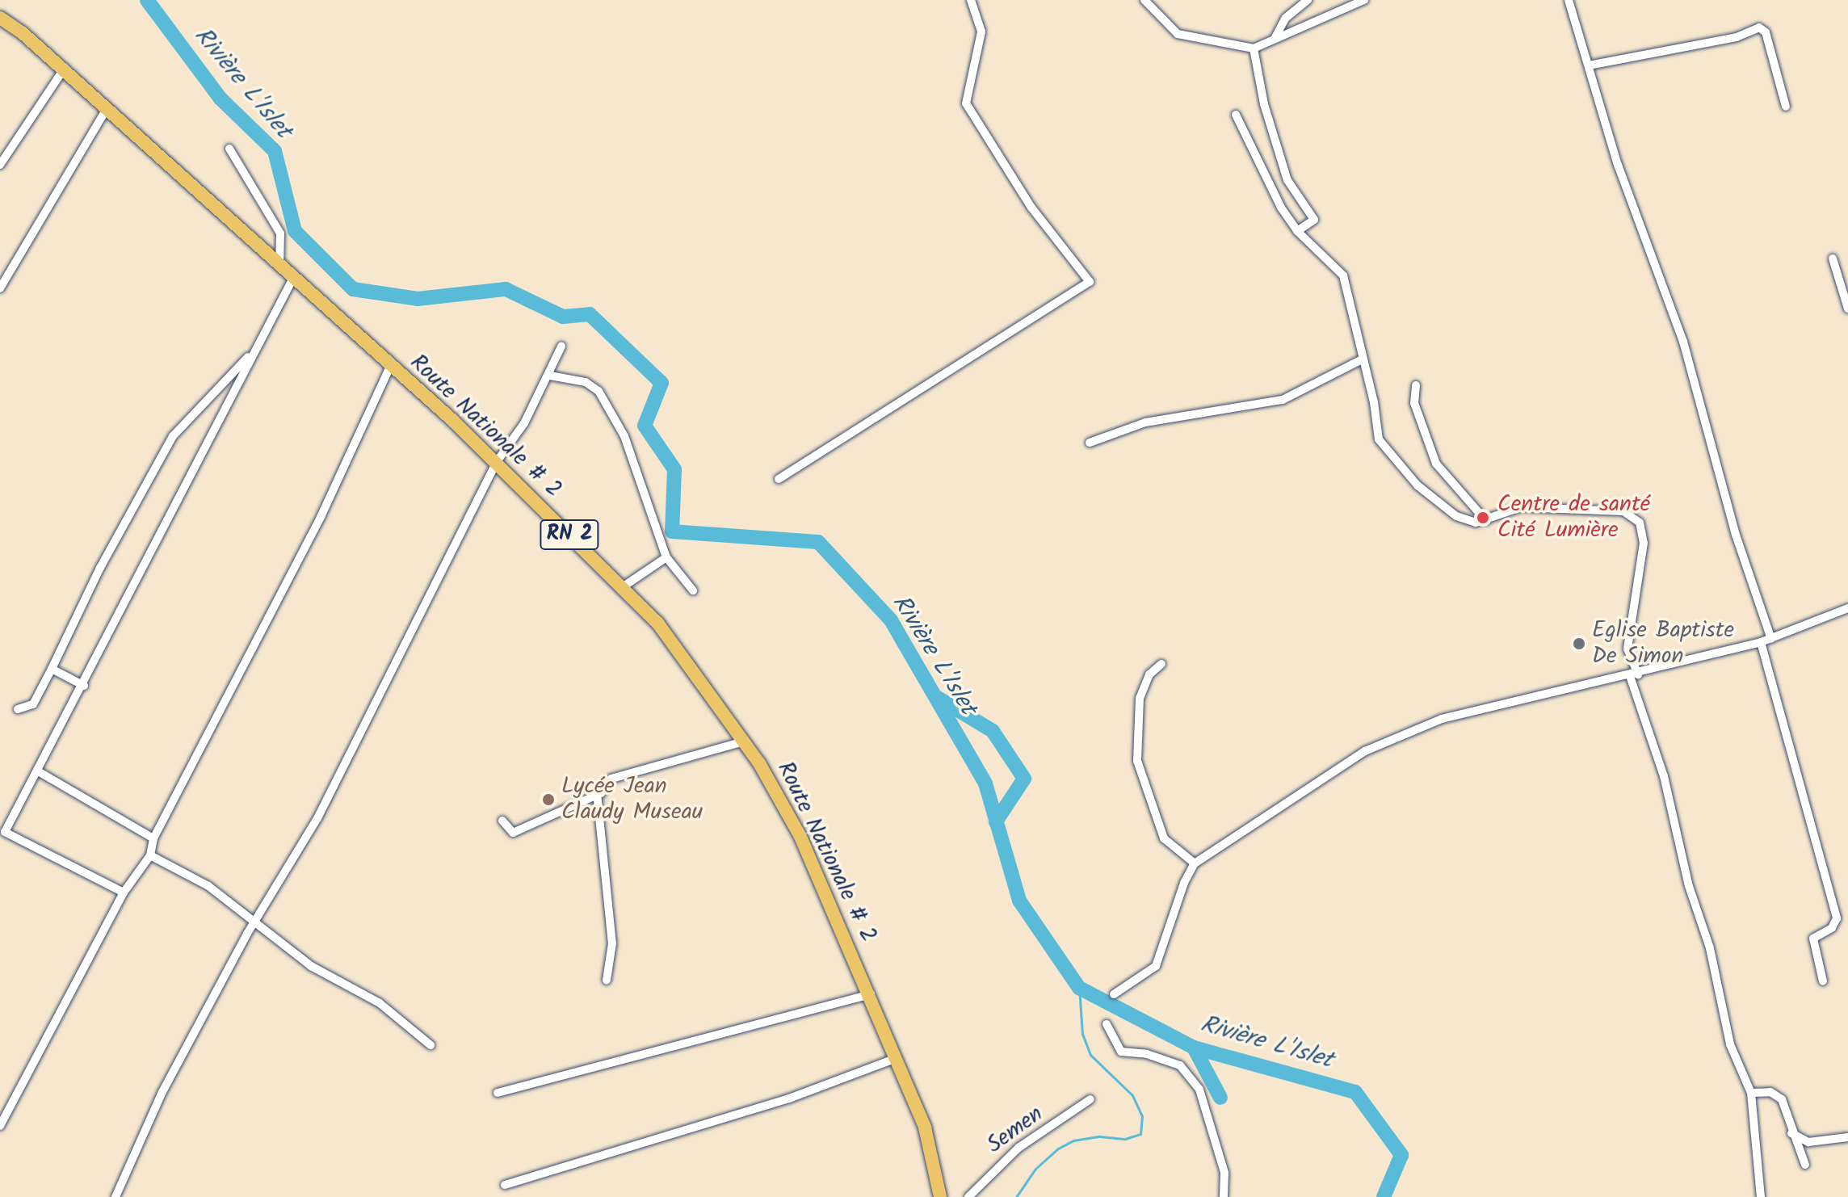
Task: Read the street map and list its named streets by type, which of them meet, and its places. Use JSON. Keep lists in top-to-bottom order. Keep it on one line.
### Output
{"streets":{"main road":["Route Nationale # 2","RN 2"],"street":["Semen"]},"water":["Rivière L'Islet"],"places":["Centre de santé Cité Lumière","Eglise Baptiste De Simon","Lycée Jean Claudy Museau"]}
